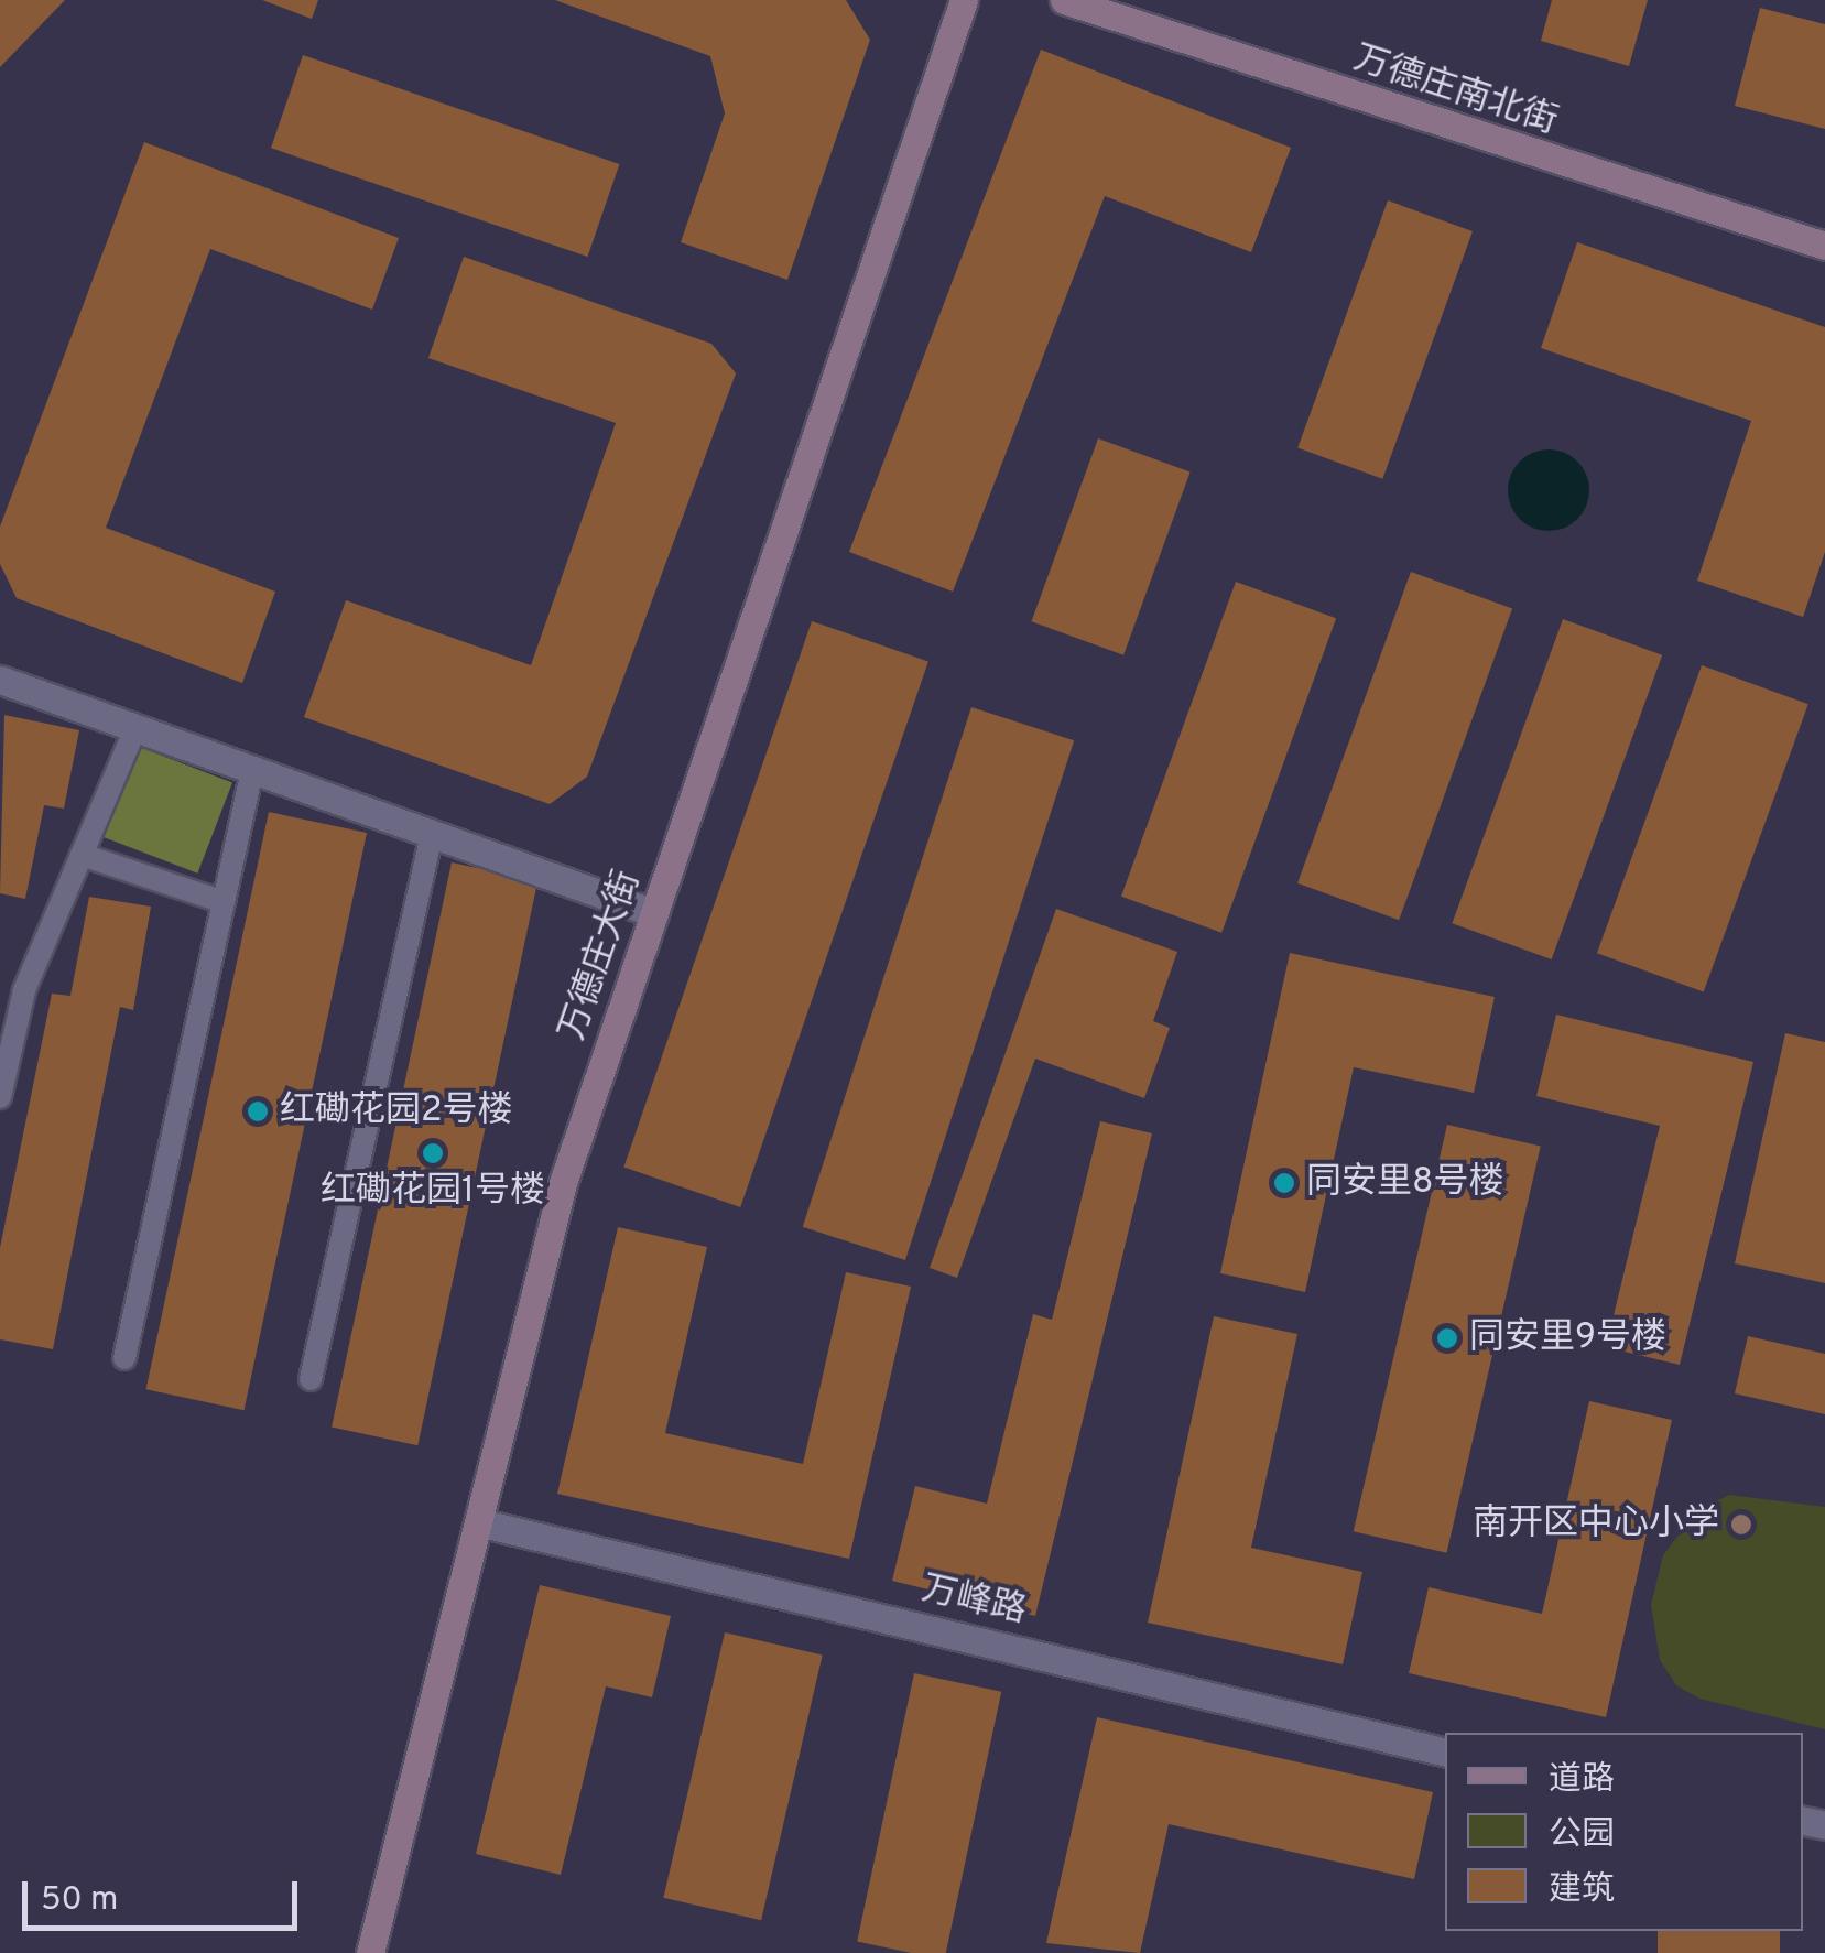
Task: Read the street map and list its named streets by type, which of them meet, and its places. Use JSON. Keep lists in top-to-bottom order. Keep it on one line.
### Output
{"streets":{"street":["万德庄南北街","万德庄大街","万峰路"]},"crossings":[["万德庄大街","万峰路"]],"places":["红磡花园2号楼","红磡花园1号楼","同安里8号楼","同安里9号楼","南开区中心小学"],"legend":["道路","公园","建筑"],"scale_bar":"50 m"}
